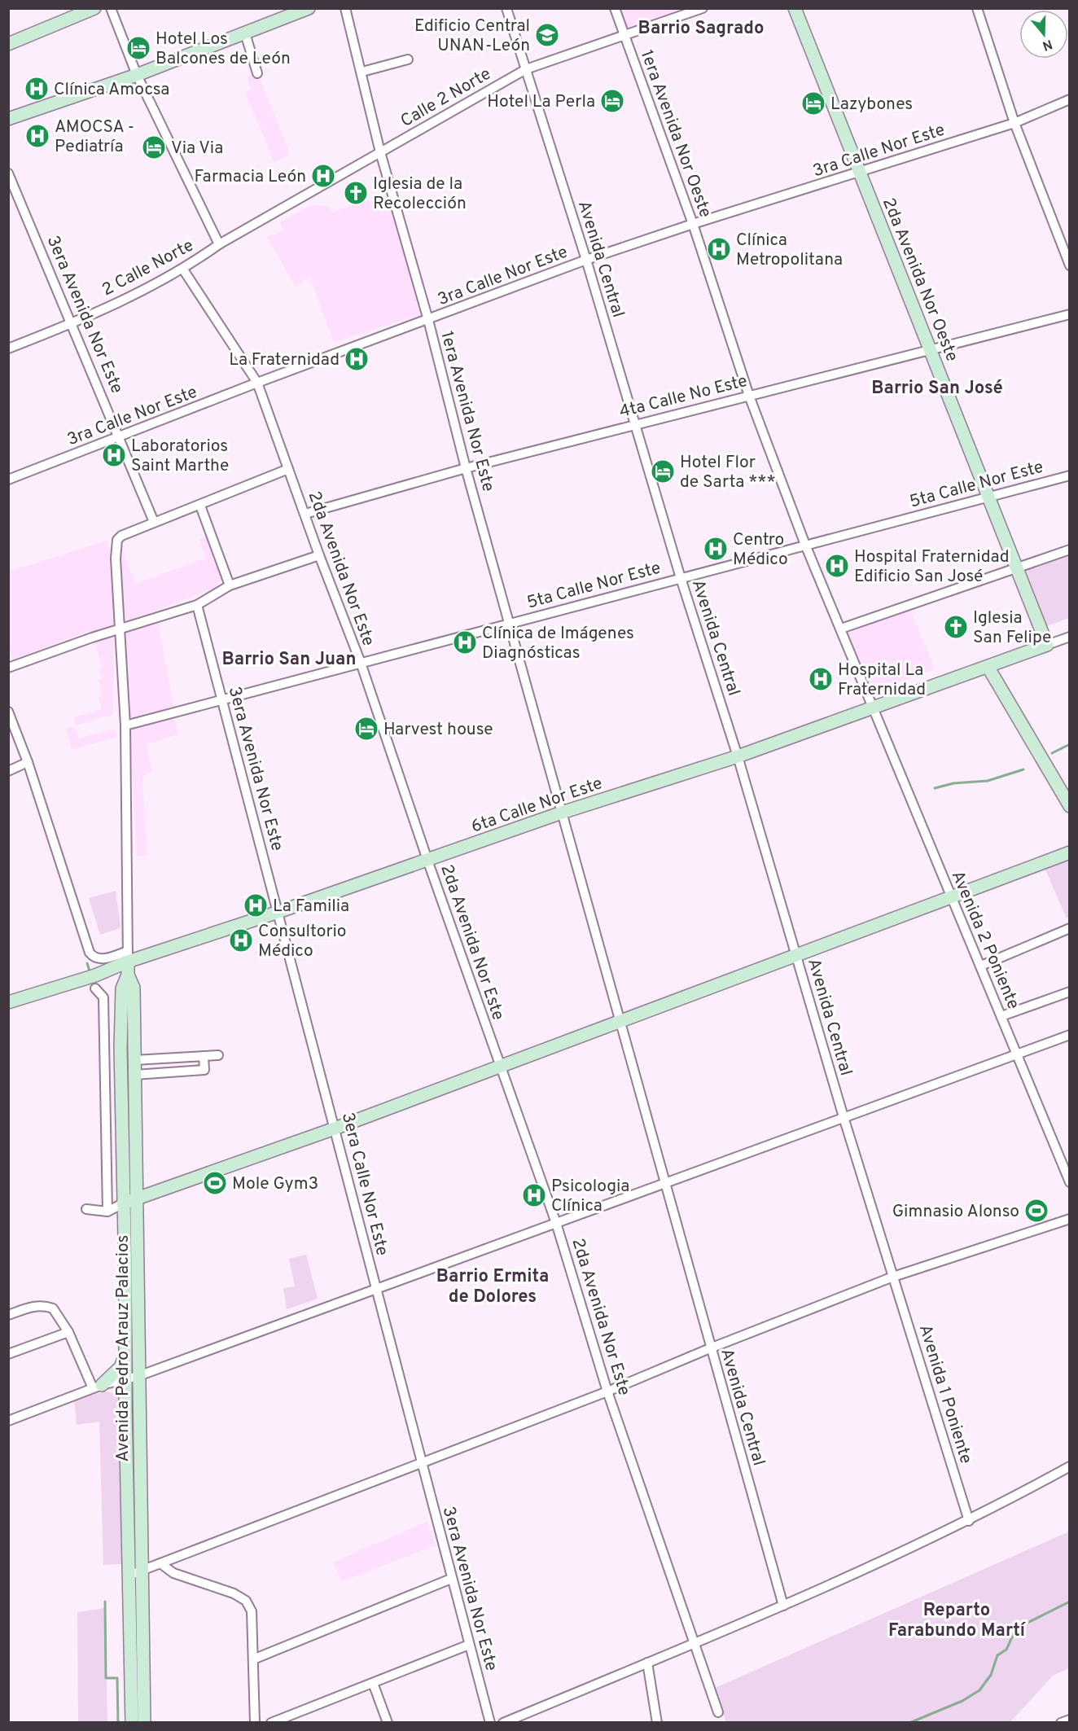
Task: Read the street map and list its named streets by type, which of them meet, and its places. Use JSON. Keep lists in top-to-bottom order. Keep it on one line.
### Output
{"streets":{"street":["Calle 2 Norte","1era Avenida Nor Oeste","3ra Calle Nor Este","Avenida Central","2 Calle Norte","2da Avenida Nor Oeste","3era Avenida Nor Este","4ta Calle No Este","1era Avenida Nor Este","5ta Calle Nor Este","2da Avenida Nor Este","6ta Calle Nor Este","Avenida 2 Poniente","3era Calle Nor Este","Avenida Pedro Arauz Palacios","Avenida 1 Poniente"]},"crossings":[["Calle 2 Norte","1era Avenida Nor Oeste"],["Calle 2 Norte","Avenida Central"],["Calle 2 Norte","2 Calle Norte"],["Calle 2 Norte","1era Avenida Nor Este"],["1era Avenida Nor Oeste","3ra Calle Nor Este"],["1era Avenida Nor Oeste","4ta Calle No Este"],["1era Avenida Nor Oeste","5ta Calle Nor Este"],["1era Avenida Nor Oeste","6ta Calle Nor Este"],["1era Avenida Nor Oeste","Avenida 2 Poniente"],["3ra Calle Nor Este","Avenida Central"],["3ra Calle Nor Este","2da Avenida Nor Oeste"],["3ra Calle Nor Este","3era Avenida Nor Este"],["3ra Calle Nor Este","1era Avenida Nor Este"],["3ra Calle Nor Este","2da Avenida Nor Este"],["Avenida Central","4ta Calle No Este"],["Avenida Central","1era Avenida Nor Este"],["Avenida Central","5ta Calle Nor Este"],["Avenida Central","6ta Calle Nor Este"],["Avenida Central","Avenida 1 Poniente"],["2 Calle Norte","3era Avenida Nor Este"],["2 Calle Norte","2da Avenida Nor Este"],["2da Avenida Nor Oeste","4ta Calle No Este"],["2da Avenida Nor Oeste","5ta Calle Nor Este"],["2da Avenida Nor Oeste","6ta Calle Nor Este"],["3era Avenida Nor Este","5ta Calle Nor Este"],["3era Avenida Nor Este","6ta Calle Nor Este"],["3era Avenida Nor Este","3era Calle Nor Este"],["4ta Calle No Este","1era Avenida Nor Este"],["4ta Calle No Este","2da Avenida Nor Este"],["1era Avenida Nor Este","5ta Calle Nor Este"],["5ta Calle Nor Este","2da Avenida Nor Este"],["2da Avenida Nor Este","6ta Calle Nor Este"],["6ta Calle Nor Este","Avenida 2 Poniente"],["6ta Calle Nor Este","3era Calle Nor Este"],["6ta Calle Nor Este","Avenida Pedro Arauz Palacios"]],"districts":["Barrio Sagrado","Barrio San José","Barrio San Juan","Barrio Ermita de Dolores","Reparto Farabundo Martí"],"places":{"school or university":["Edificio Central UNAN-León"],"hotel":["Hotel Los Balcones de León","Hotel La Perla","Lazybones","Via Via","Hotel Flor de Sarta ***","Harvest house"],"hospital":["Clínica Amocsa","AMOCSA - Pediatría","Farmacia León","Clínica Metropolitana","La Fraternidad","Laboratorios Saint Marthe","Centro Médico","Hospital Fraternidad Edificio San José","Clínica de Imágenes Diagnósticas","Hospital La Fraternidad","La Familia","Consultorio Médico","Psicologia Clínica"],"church":["Iglesia de la Recolección","Iglesia San Felipe"],"sports":["Mole Gym3","Gimnasio Alonso"]},"north":"bottom"}
